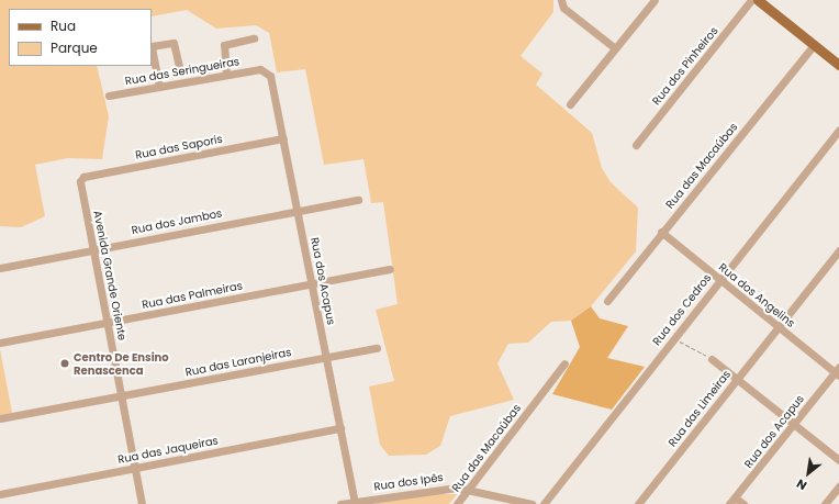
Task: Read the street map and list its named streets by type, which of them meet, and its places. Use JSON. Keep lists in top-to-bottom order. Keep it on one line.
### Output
{"streets":{"street":["Rua dos Pinheiros","Rua das Seringueiras","Rua das Saporis","Rua das Macaúbas","Rua dos Jambos","Avenida Grande Oriente","Rua dos Acapus","Rua das Palmeiras","Rua dos Angelins","Rua dos Cedros","Rua das Laranjeiras","Rua das Limeiras","Rua das Jaqueiras","Rua dos Ipês"]},"crossings":[["Rua das Seringueiras","Rua dos Acapus"],["Rua das Saporis","Avenida Grande Oriente"],["Rua das Saporis","Rua dos Acapus"],["Rua das Macaúbas","Rua dos Angelins"],["Rua das Macaúbas","Rua dos Ipês"],["Rua dos Jambos","Avenida Grande Oriente"],["Rua dos Jambos","Rua dos Acapus"],["Avenida Grande Oriente","Rua das Palmeiras"],["Avenida Grande Oriente","Rua das Laranjeiras"],["Avenida Grande Oriente","Rua das Jaqueiras"],["Rua dos Acapus","Rua das Palmeiras"],["Rua dos Acapus","Rua dos Angelins"],["Rua dos Acapus","Rua das Laranjeiras"],["Rua dos Acapus","Rua das Jaqueiras"],["Rua dos Acapus","Rua dos Ipês"],["Rua dos Angelins","Rua dos Cedros"],["Rua dos Angelins","Rua das Limeiras"]],"places":["Centro De Ensino Renascenca"],"legend":["Rua","Parque"],"north":"bottom left"}
